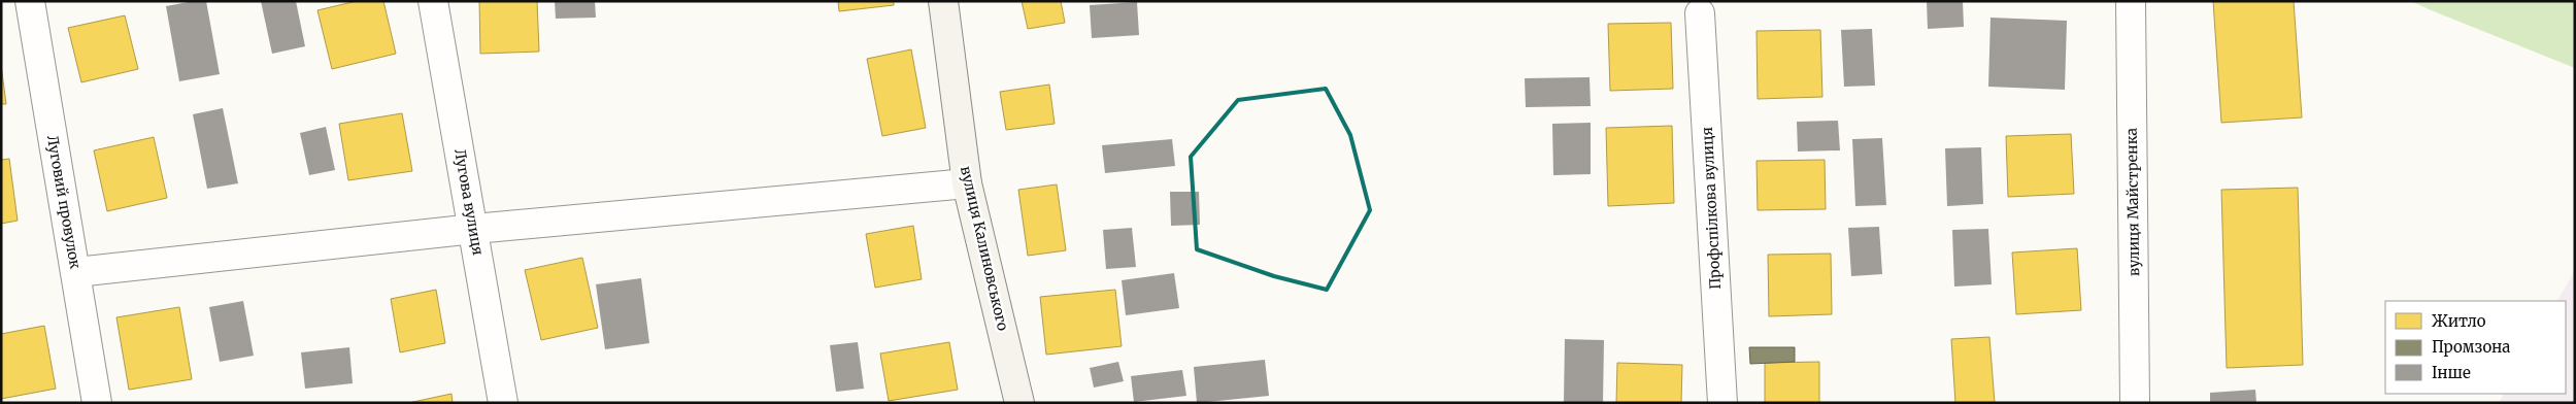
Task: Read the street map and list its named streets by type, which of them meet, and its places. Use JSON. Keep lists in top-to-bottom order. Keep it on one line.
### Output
{"streets":{"main road":["вулиця Калиновського"],"street":["Луговий провулок","Лугова вулиця","вулиця Майстренка","Профспілкова вулиця"]},"legend":["Житло","Промзона","Інше"]}
